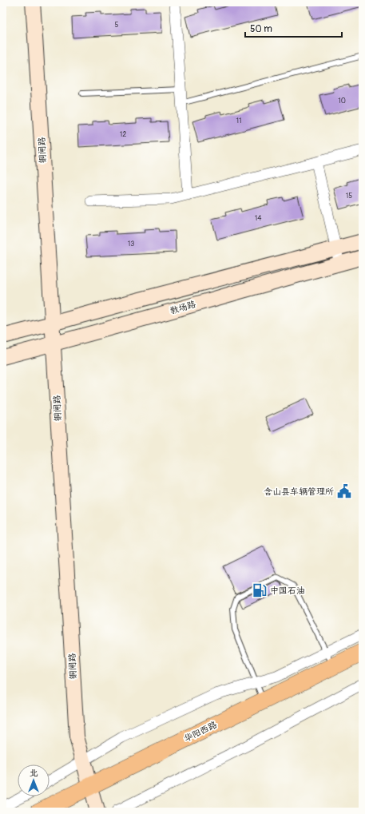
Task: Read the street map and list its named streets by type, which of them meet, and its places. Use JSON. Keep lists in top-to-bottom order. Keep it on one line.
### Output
{"streets":{"main road":["铜闸路","教场路","华阳西路"]},"crossings":[["铜闸路","教场路"],["铜闸路","华阳西路"]],"places":{"public building":["含山县车辆管理所"],"fuel station":["中国石油"]},"house_numbers":["5","10","11","12","15","14","13"],"scale_bar":"50 m","north":"top"}
